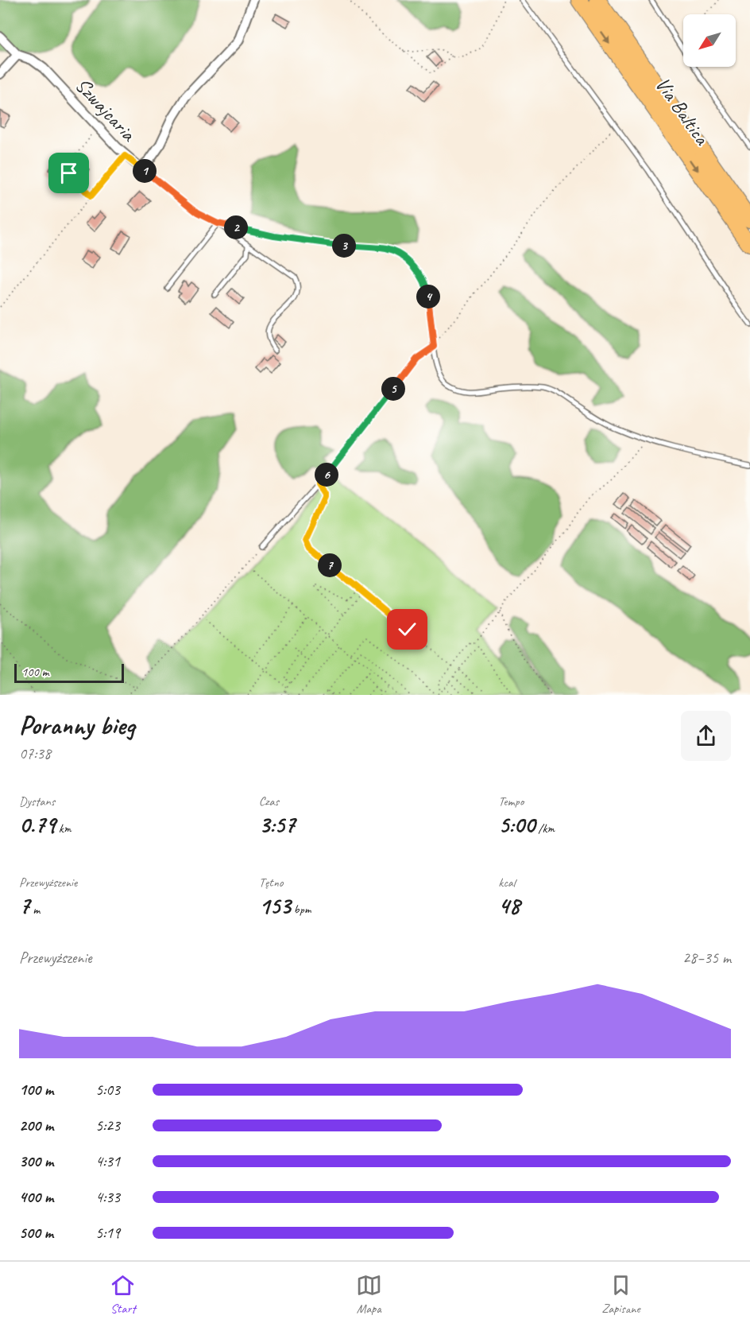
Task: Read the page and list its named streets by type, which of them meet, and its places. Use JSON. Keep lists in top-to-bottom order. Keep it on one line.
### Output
{"streets":{"highway":["Via Baltica"],"street":["Szwajcaria"]},"scale_bar":"100 m","north":"bottom left","page":{"pins":["1","2","3","4","5","6","7"],"scale":"100 m","heading":["Poranny bieg","07:38"],"stats":[["Dystans","0.79 km"],["Czas","3:57"],["Tempo","5:00 /km"],["Przewyższenie","7 m"],["Tętno","153 bpm"],["kcal","48"]],"chart":["Przewyższenie","28–35 m"],"list":[{"name":"100 m","note":"5:03"},{"name":"200 m","note":"5:23"},{"name":"300 m","note":"4:31"},{"name":"400 m","note":"4:33"},{"name":"500 m","note":"5:19"}],"tabs":["Start","Mapa","Zapisane"]}}
